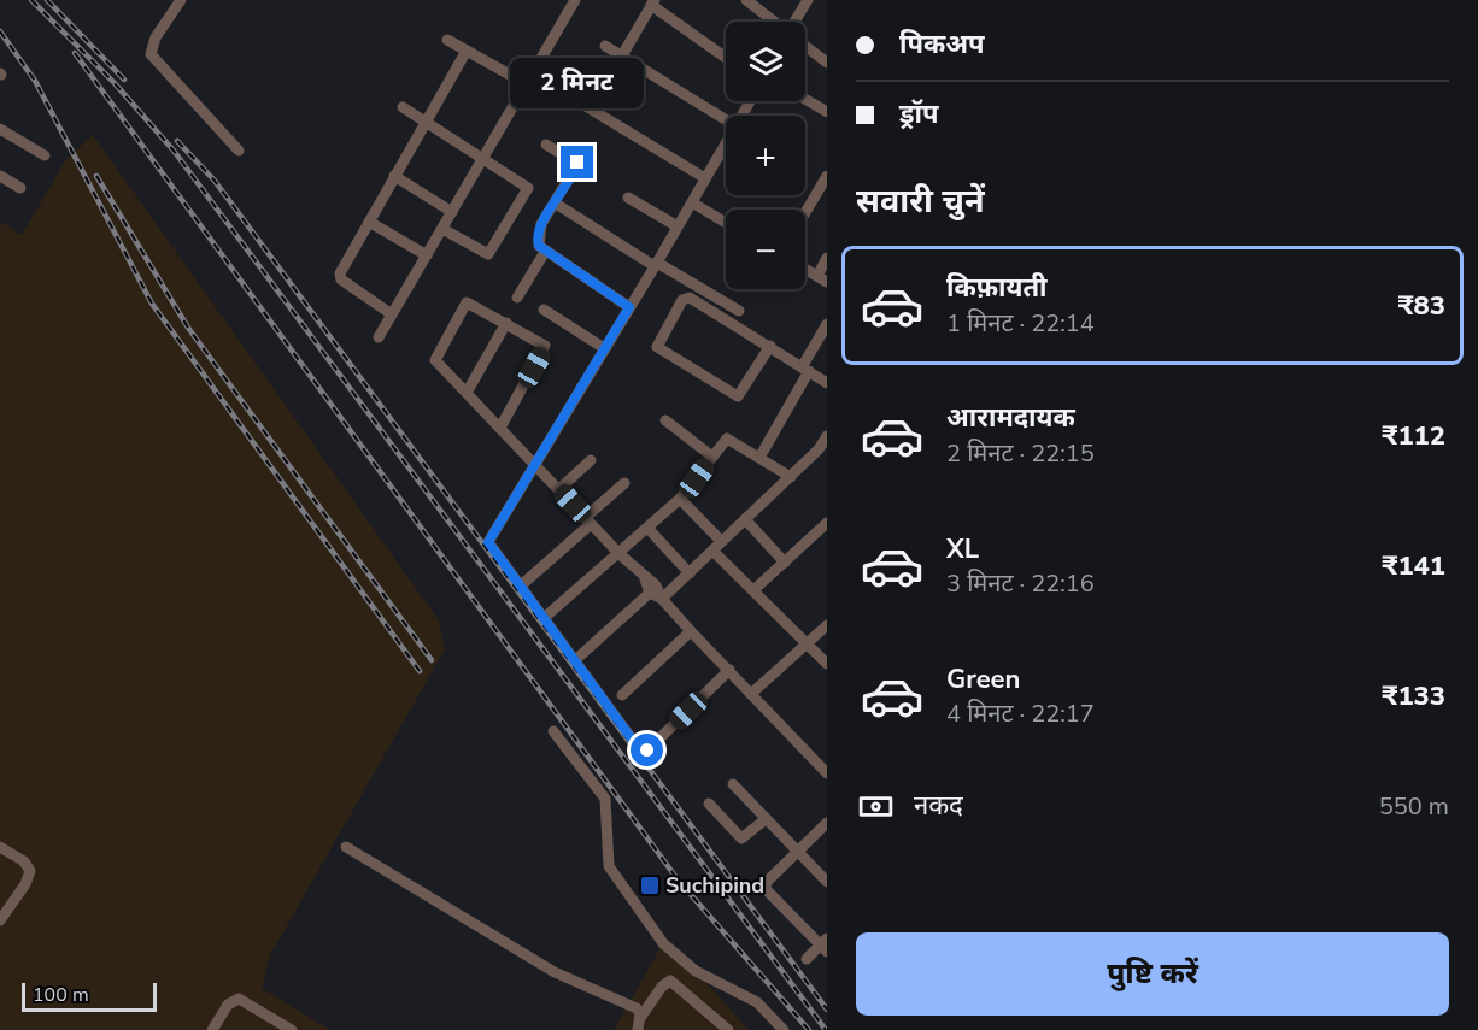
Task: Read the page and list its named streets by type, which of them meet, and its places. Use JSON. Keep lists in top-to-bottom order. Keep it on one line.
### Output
{"places":{"transit":["Suchipind"]},"scale_bar":"100 m","page":{"banner":["पिकअप","ड्रॉप"],"map_buttons":["+","−"],"bubble":"2 मिनट","heading":"सवारी चुनें","list":[{"name":"किफ़ायती","note":"1 मिनट · 22:14","value":"₹83"},{"name":"आरामदायक","note":"2 मिनट · 22:15","value":"₹112"},{"name":"XL","note":"3 मिनट · 22:16","value":"₹141"},{"name":"Green","note":"4 मिनट · 22:17","value":"₹133"}],"pay":["नकद","550 m"],"buttons":"पुष्टि करें","scale":"100 m"}}
